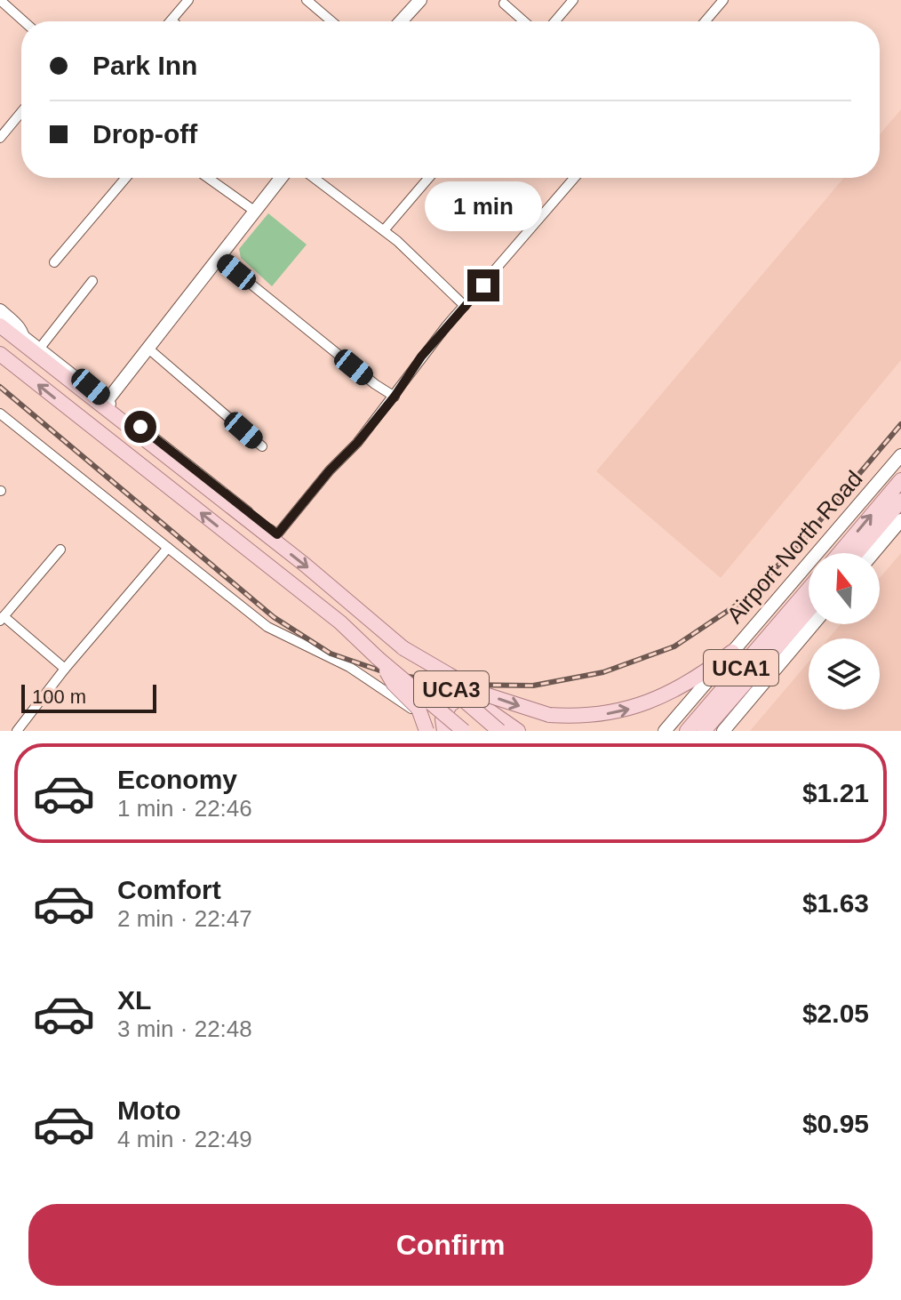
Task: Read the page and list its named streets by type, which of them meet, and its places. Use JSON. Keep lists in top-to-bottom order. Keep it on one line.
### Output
{"streets":{"main road":["Airport North Road","UCA1","UCA3"]},"scale_bar":"100 m","north":"top","page":{"banner":["Park Inn","Drop-off"],"bubble":"1 min","scale":"100 m","list":[{"name":"Economy","note":"1 min · 22:46","value":"$1.21"},{"name":"Comfort","note":"2 min · 22:47","value":"$1.63"},{"name":"XL","note":"3 min · 22:48","value":"$2.05"},{"name":"Moto","note":"4 min · 22:49","value":"$0.95"}],"buttons":"Confirm"}}
